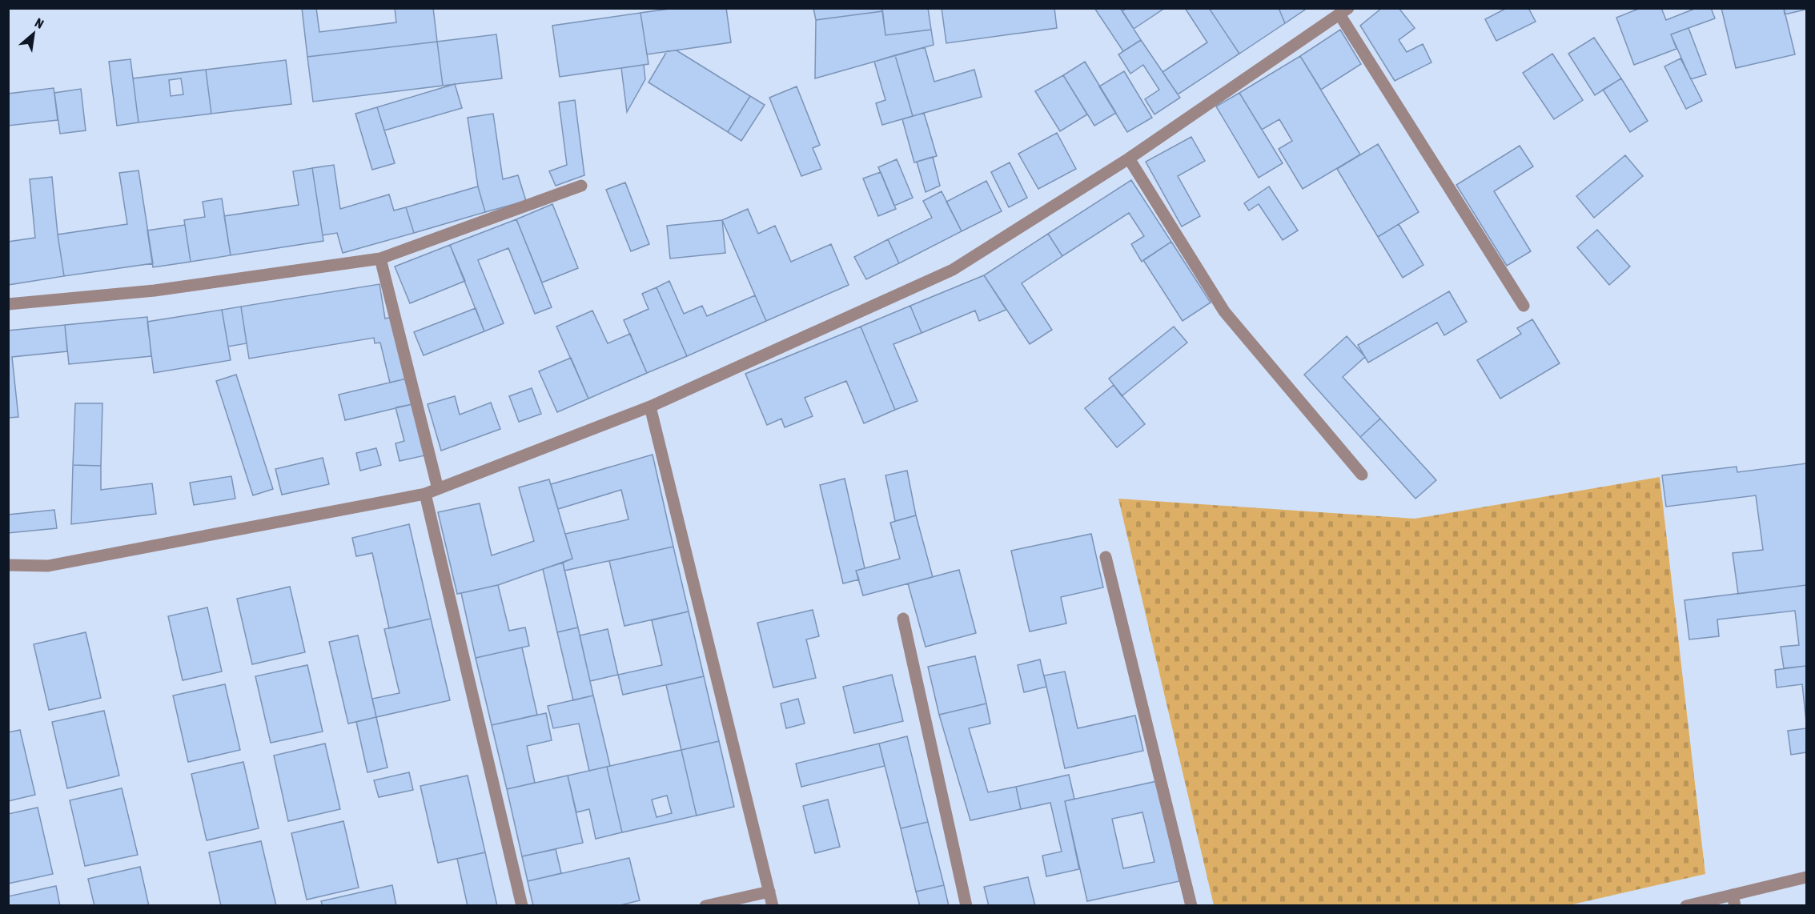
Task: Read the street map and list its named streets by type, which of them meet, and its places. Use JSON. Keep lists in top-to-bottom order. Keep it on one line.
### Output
{"north":"top right"}
